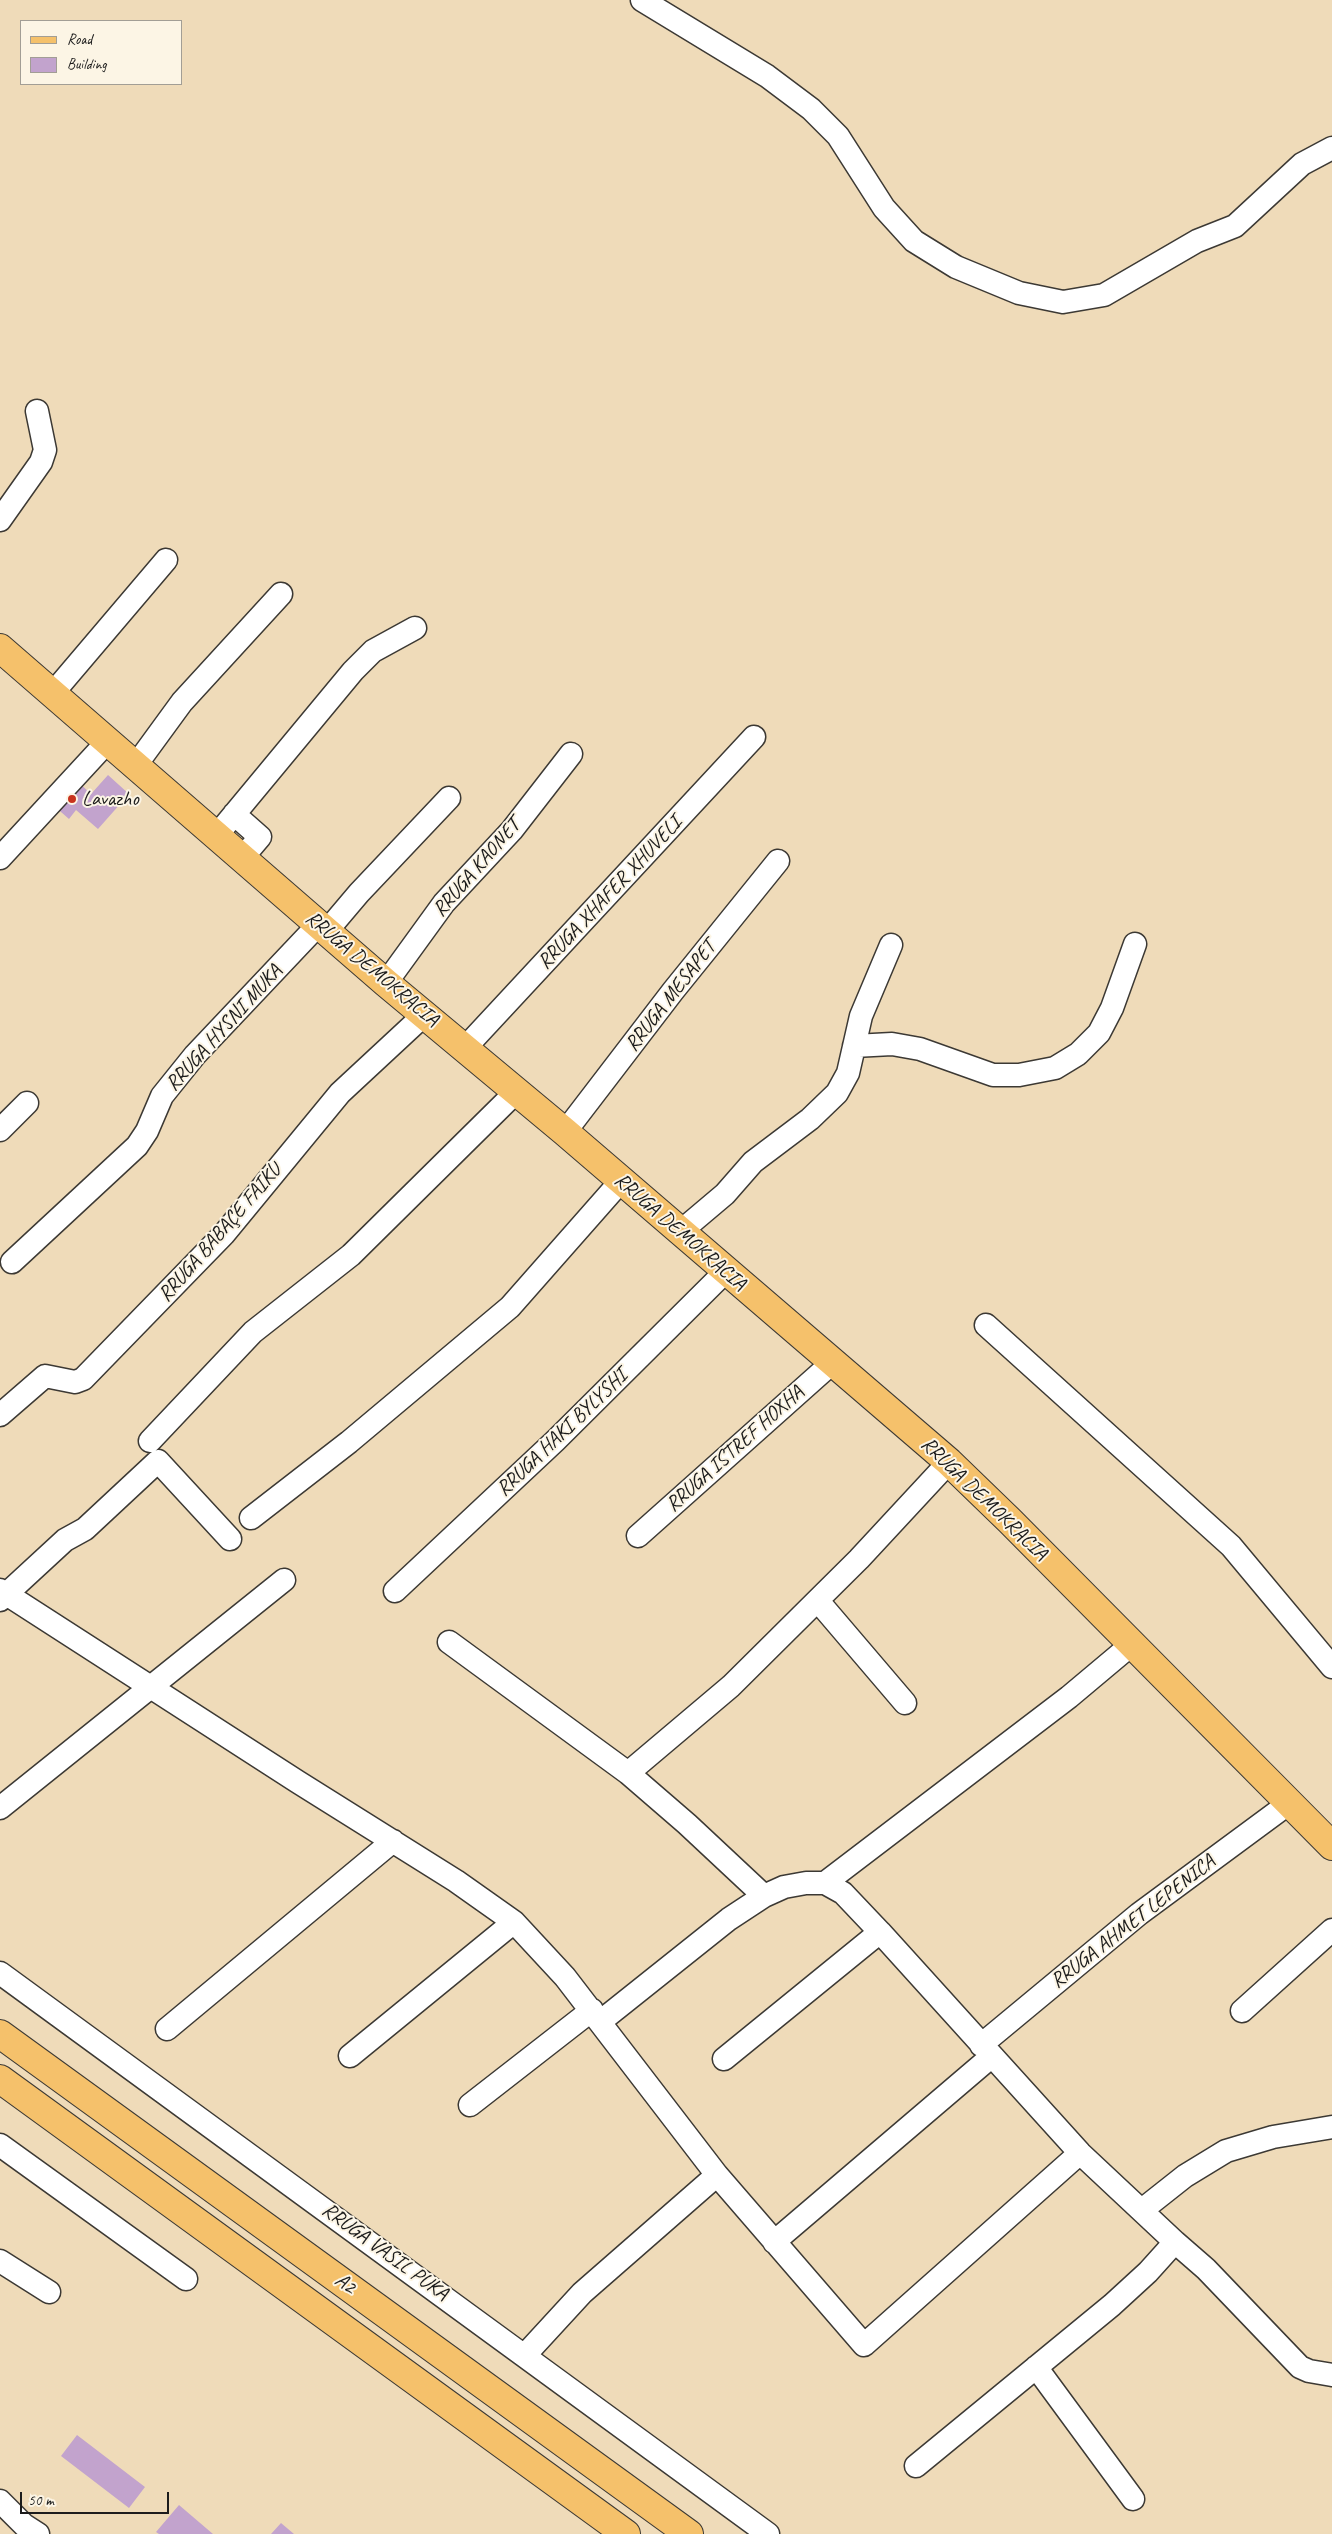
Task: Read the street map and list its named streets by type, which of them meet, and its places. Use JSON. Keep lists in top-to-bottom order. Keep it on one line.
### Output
{"streets":{"main road":["RRUGA DEMOKRACIA","A2"],"street":["RRUGA KAONET","RRUGA XHAFER XHUVELI","RRUGA MESAPET","RRUGA HYSNI MUKA","RRUGA BABAÇE FAIKU","RRUGA HAKI BYLYSHI","RRUGA ISTREF HOXHA","RRUGA AHMET LEPENICA","RRUGA VASIL PUKA"]},"crossings":[["RRUGA KAONET","RRUGA DEMOKRACIA"],["RRUGA XHAFER XHUVELI","RRUGA DEMOKRACIA"],["RRUGA DEMOKRACIA","RRUGA MESAPET"],["RRUGA DEMOKRACIA","RRUGA HYSNI MUKA"],["RRUGA DEMOKRACIA","RRUGA BABAÇE FAIKU"],["RRUGA DEMOKRACIA","RRUGA HAKI BYLYSHI"],["RRUGA DEMOKRACIA","RRUGA ISTREF HOXHA"],["RRUGA DEMOKRACIA","RRUGA AHMET LEPENICA"]],"places":["Lavazho"],"legend":["Road","Building"],"scale_bar":"50 m"}
